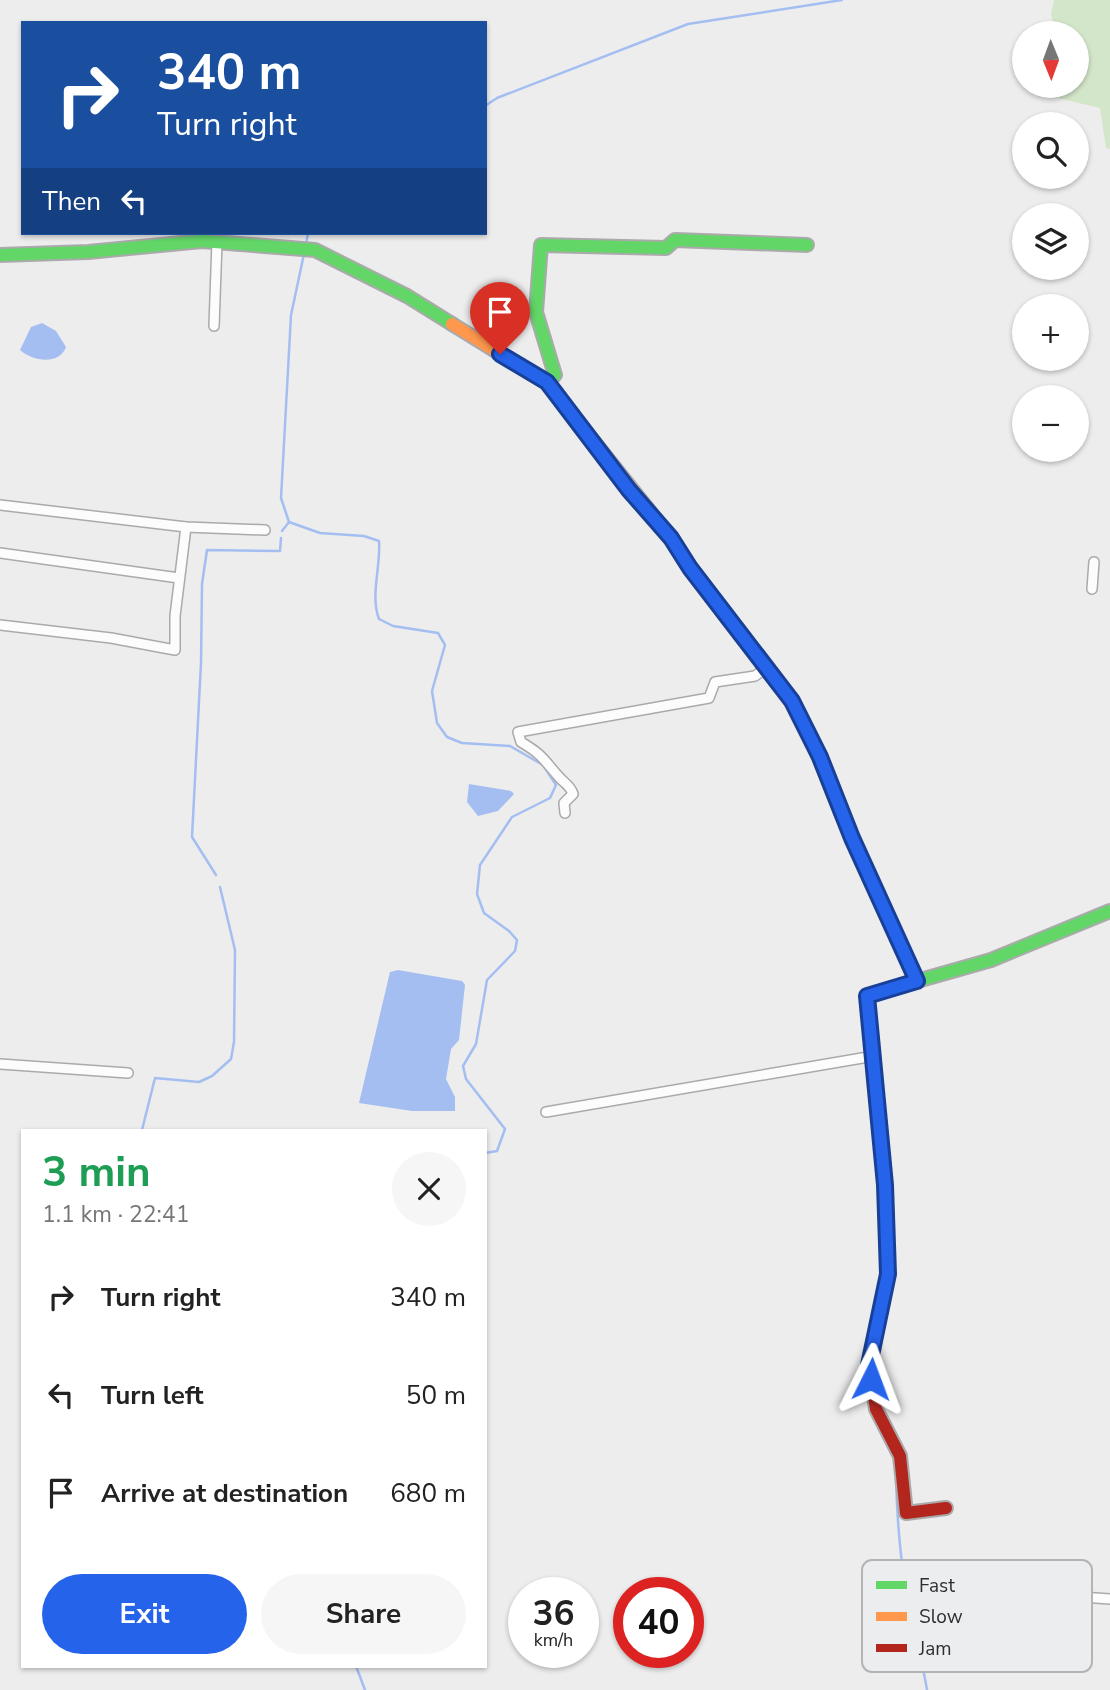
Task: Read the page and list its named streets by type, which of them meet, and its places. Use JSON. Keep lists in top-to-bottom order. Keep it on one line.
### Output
{"legend":["Fast","Slow","Jam"],"north":"bottom","page":{"map_buttons":["+","−"],"turn":["340 m","Turn right"],"then":"Then","heading":["3 min","1.1 km · 22:41"],"list":[{"name":"Turn right","value":"340 m"},{"name":"Turn left","value":"50 m"},{"name":"Arrive at destination","value":"680 m"}],"buttons":["Exit","Share"],"speed":"36 km/h","limit":"40"}}
